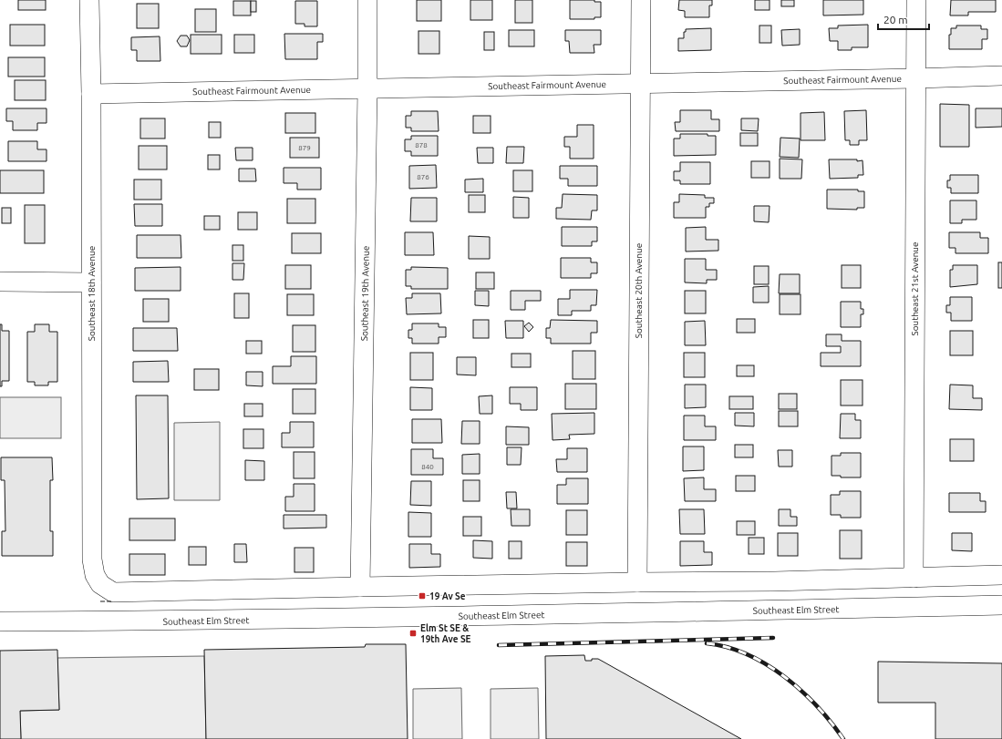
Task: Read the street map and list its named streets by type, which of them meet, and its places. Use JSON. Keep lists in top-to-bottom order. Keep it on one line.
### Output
{"streets":{"street":["Southeast Fairmount Avenue","Southeast 21st Avenue","Southeast 20th Avenue","Southeast 18th Avenue","Southeast 19th Avenue","Southeast Elm Street"]},"crossings":[["Southeast Fairmount Avenue","Southeast 21st Avenue"],["Southeast Fairmount Avenue","Southeast 20th Avenue"],["Southeast Fairmount Avenue","Southeast 18th Avenue"],["Southeast Fairmount Avenue","Southeast 19th Avenue"],["Southeast 18th Avenue","Southeast 19th Avenue"]],"places":{"transit":["19 Av Se","Elm St SE & 19th Ave SE"]},"house_numbers":["878","879","876","840"],"scale_bar":"20 m"}
